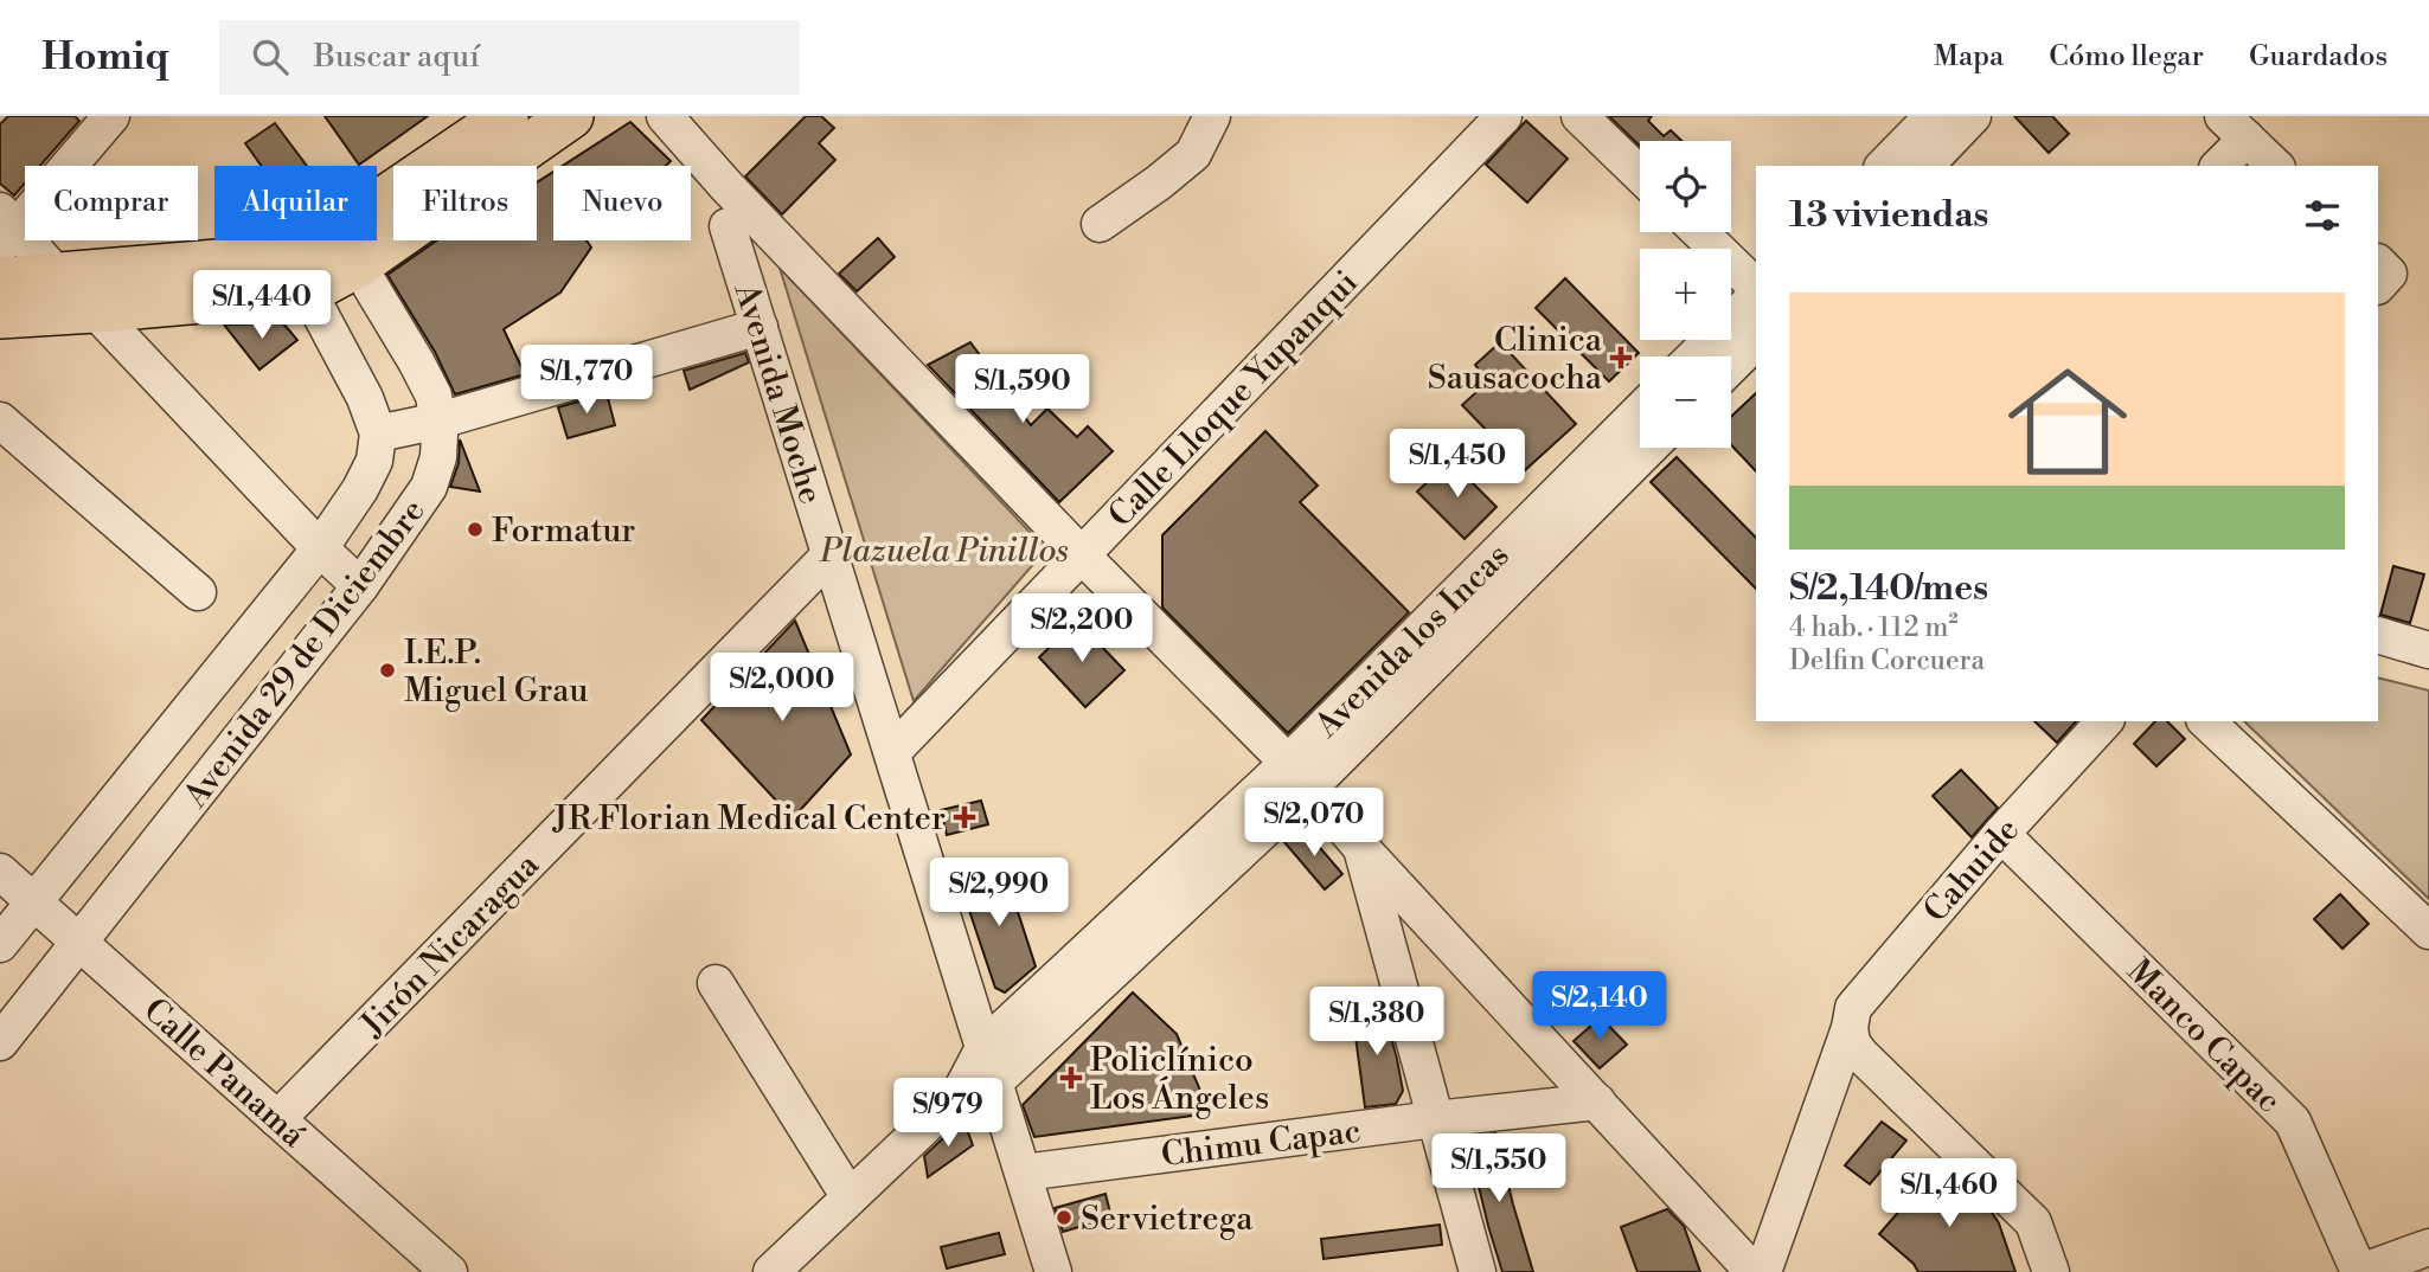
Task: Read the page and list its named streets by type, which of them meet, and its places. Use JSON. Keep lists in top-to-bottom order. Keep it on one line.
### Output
{"streets":{"street":["Avenida Moche","Calle Lloque Yupanqui","Avenida los Incas","Avenida 29 de Diciembre","Cahuide","Jirón Nicaragua","Manco Capac","Calle Panamá","Chimu Capac"]},"crossings":[["Avenida Moche","Calle Lloque Yupanqui"],["Avenida Moche","Avenida los Incas"],["Avenida Moche","Jirón Nicaragua"],["Avenida Moche","Chimu Capac"],["Avenida 29 de Diciembre","Calle Panamá"],["Cahuide","Manco Capac"],["Jirón Nicaragua","Calle Panamá"]],"parks":["Plazuela Pinillos"],"places":{"health":["Clinica Sausacocha","JR Florian Medical Center","Policlínico Los Ángeles"],"other":["Formatur","I.E.P. Miguel Grau","Servietrega"]},"page":{"header":"Homiq","search":"Buscar aquí","nav":["Mapa","Cómo llegar","Guardados"],"map_buttons":["+","−"],"chip":["Comprar","Alquilar","Filtros","Nuevo"],"heading":"13 viviendas","list":[{"name":"S/2,140/mes","note":"4 hab. · 112 m² · Delfin Corcuera"}],"price":["S/1,440","S/1,770","S/1,590","S/1,450","S/2,200","S/2,000","S/2,070","S/2,990","S/2,140","S/1,380","S/979","S/1,550","S/1,460"]}}
